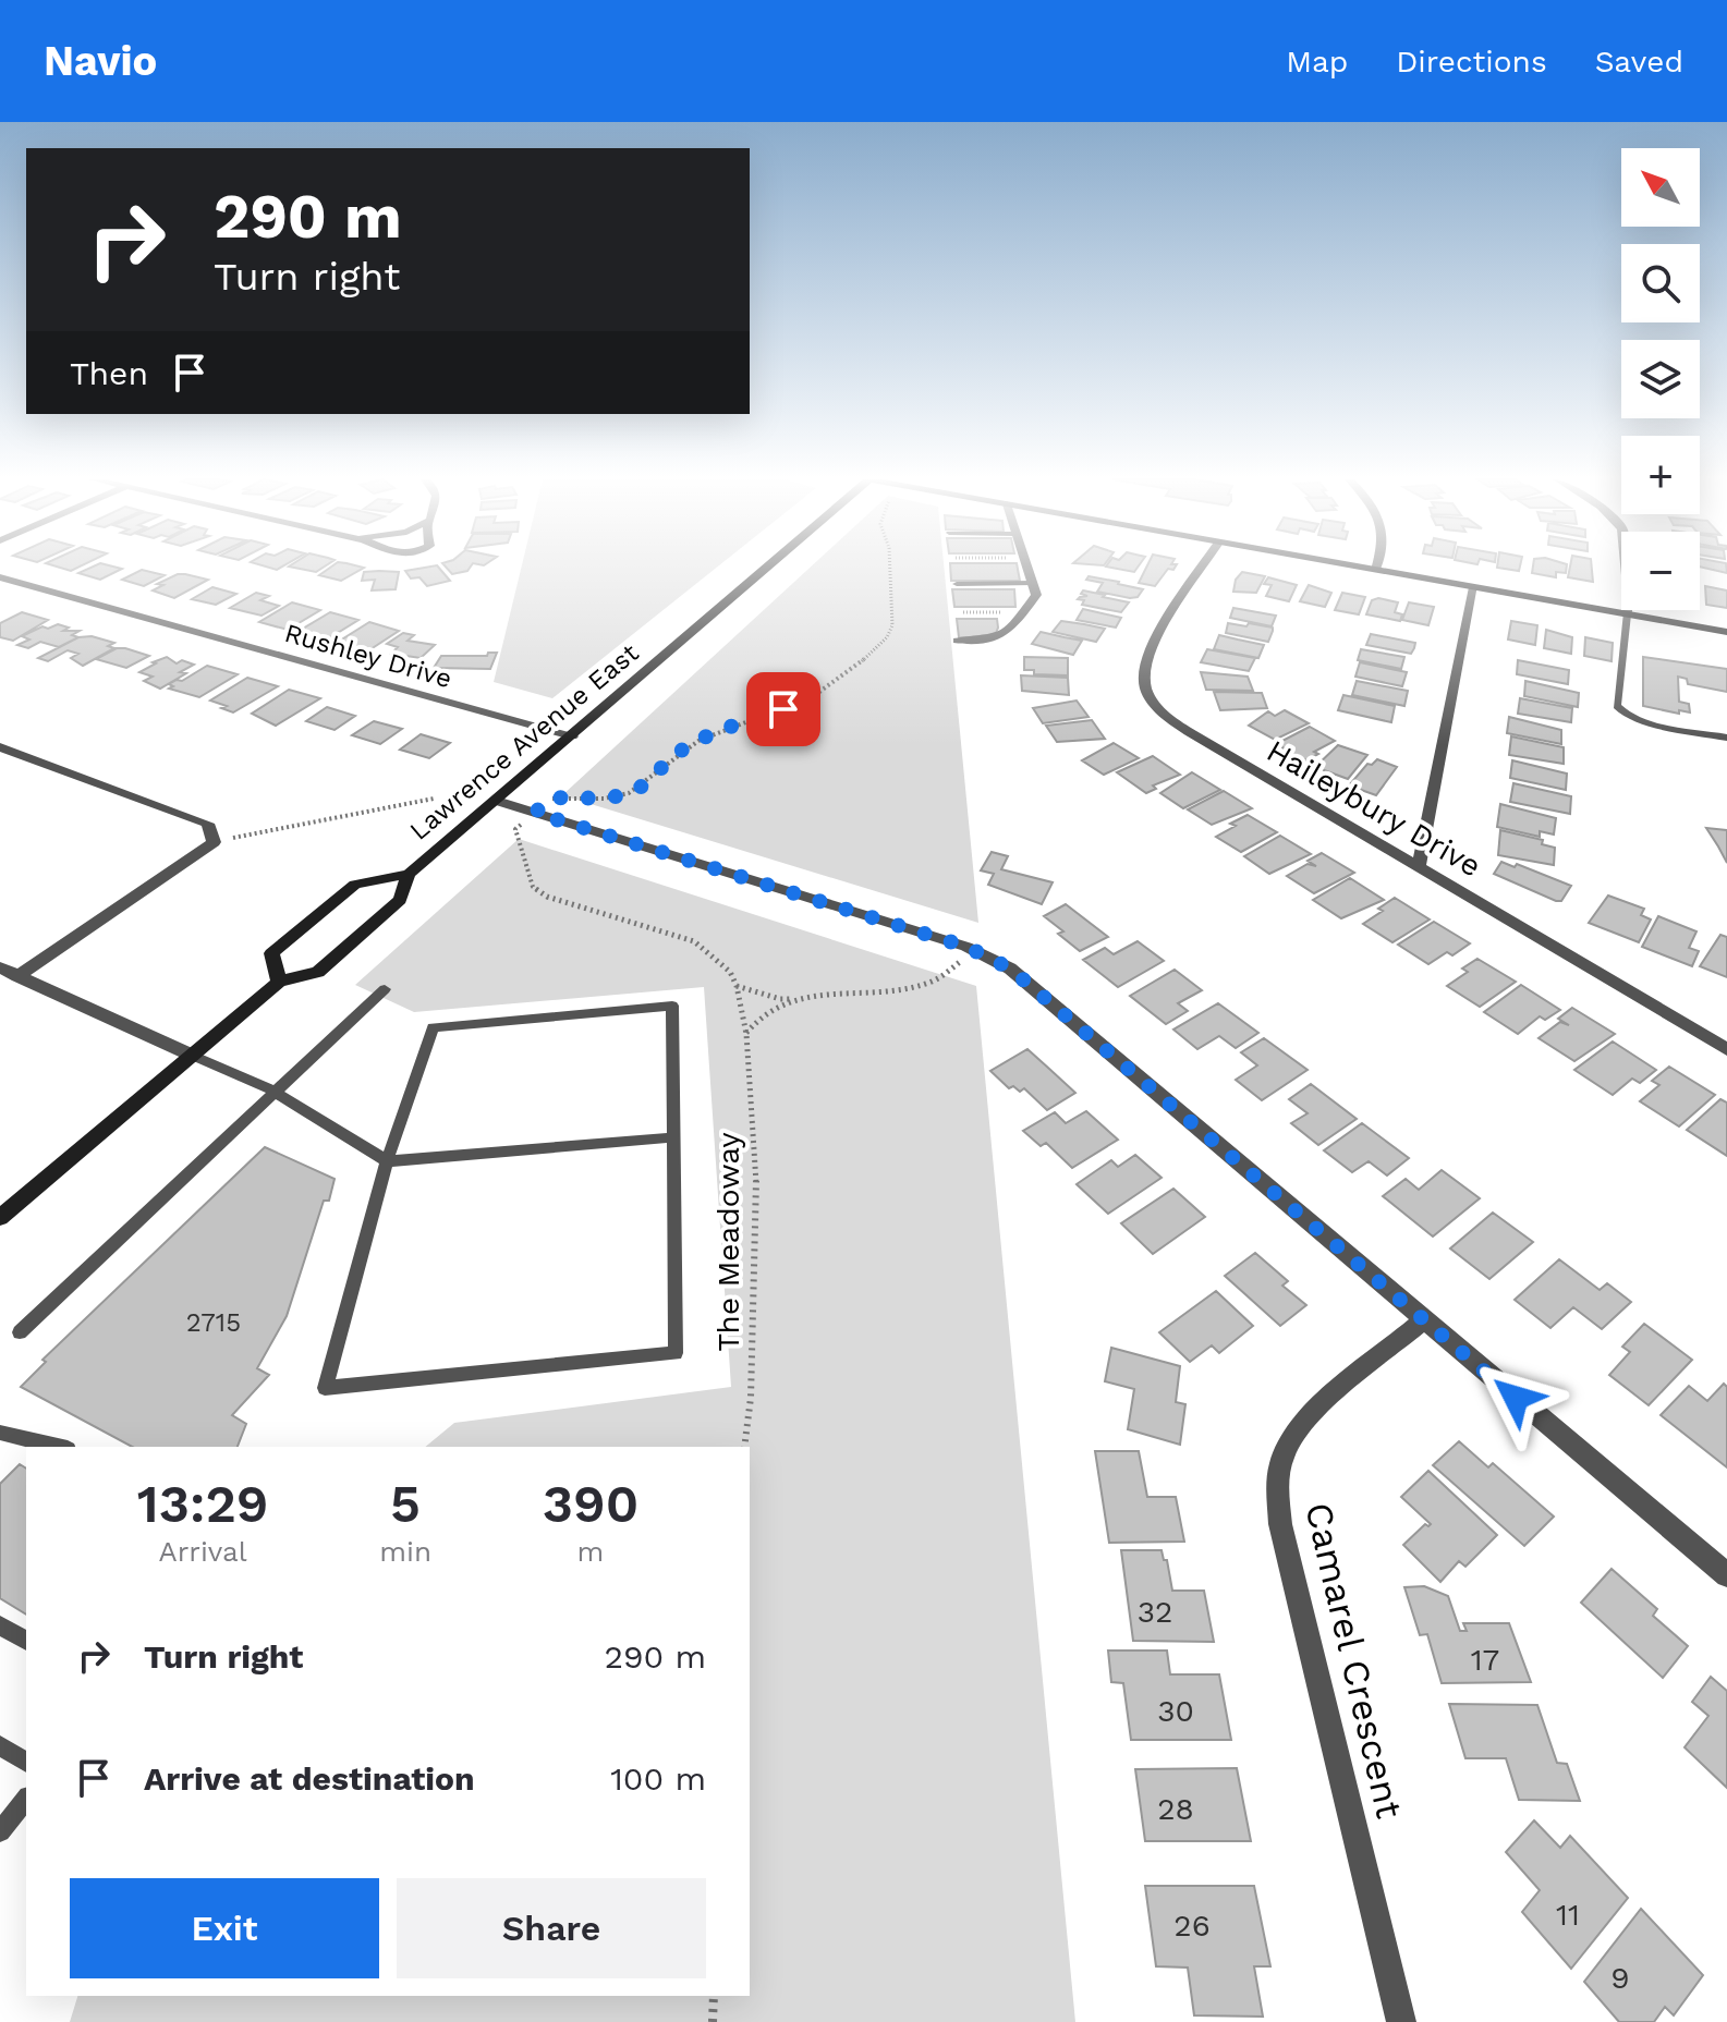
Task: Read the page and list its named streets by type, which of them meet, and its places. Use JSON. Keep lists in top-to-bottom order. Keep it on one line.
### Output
{"streets":{"main road":["Lawrence Avenue East"],"street":["Rushley Drive","Haileybury Drive","Camarel Crescent"],"path":["The Meadoway"]},"crossings":[["Rushley Drive","Lawrence Avenue East"]],"house_numbers":["2715","32","17","30","28","11","26","9"],"north":"top left","page":{"header":"Navio","nav":["Map","Directions","Saved"],"map_buttons":["+","−"],"turn":["290 m","Turn right"],"then":"Then","eta":["13:29","Arrival","5","min","390","m"],"list":[{"name":"Turn right","value":"290 m"},{"name":"Arrive at destination","value":"100 m"}],"buttons":["Exit","Share"]}}
